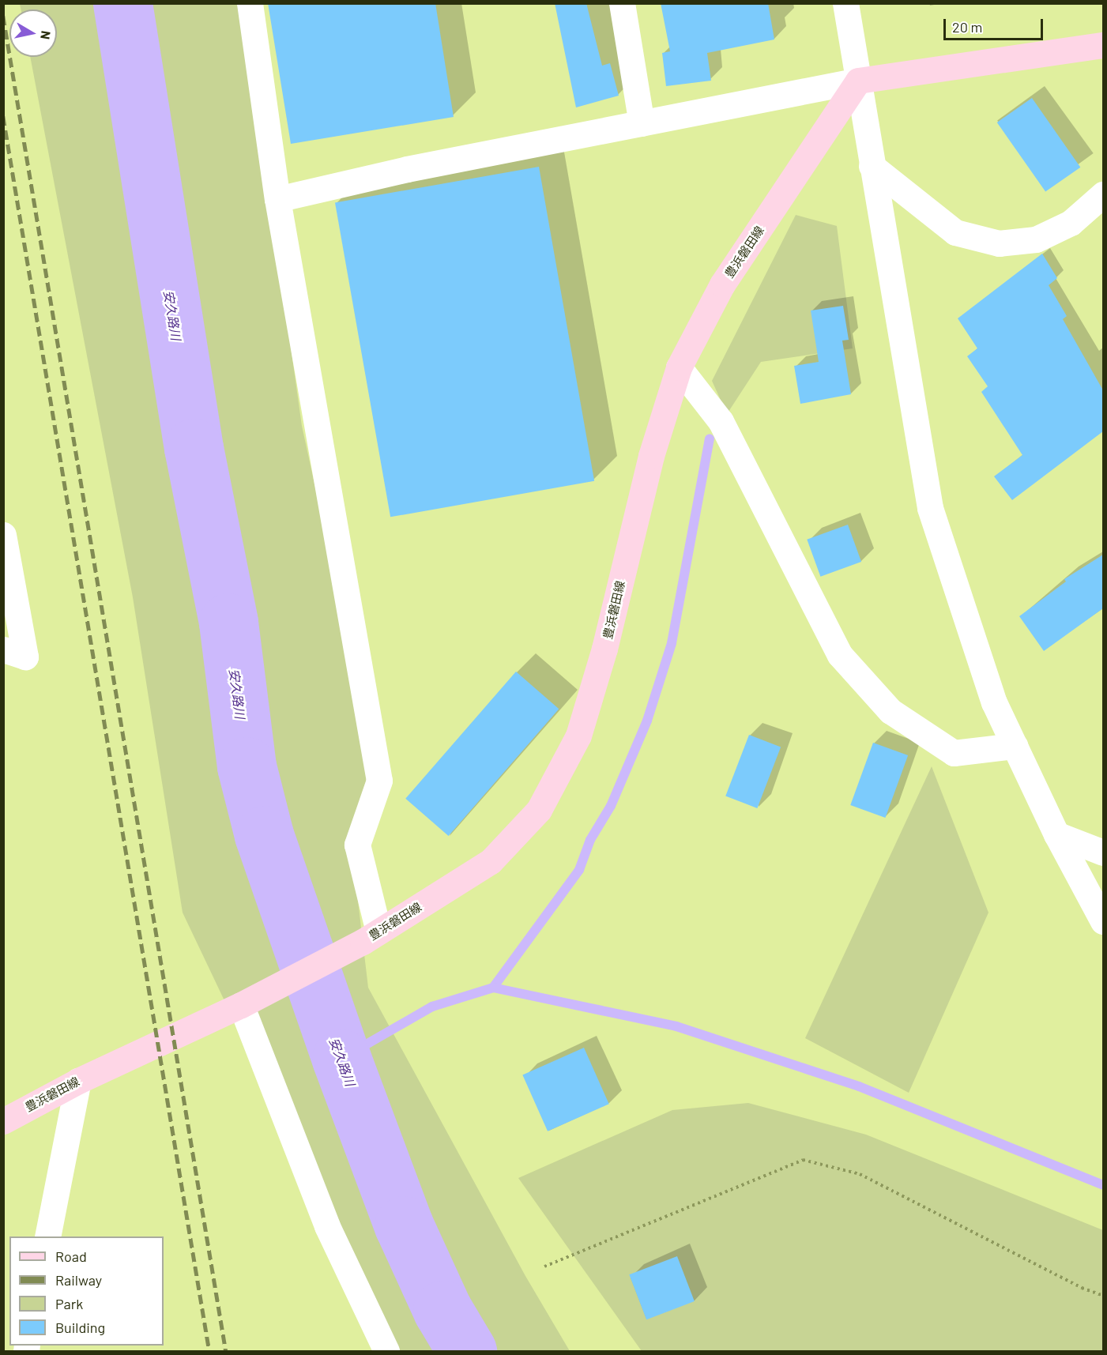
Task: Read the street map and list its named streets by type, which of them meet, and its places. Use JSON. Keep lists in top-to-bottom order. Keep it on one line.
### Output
{"streets":{"main road":["豊浜磐田線"]},"water":["安久路川"],"legend":["Road","Railway","Park","Building"],"scale_bar":"20 m","north":"right"}
